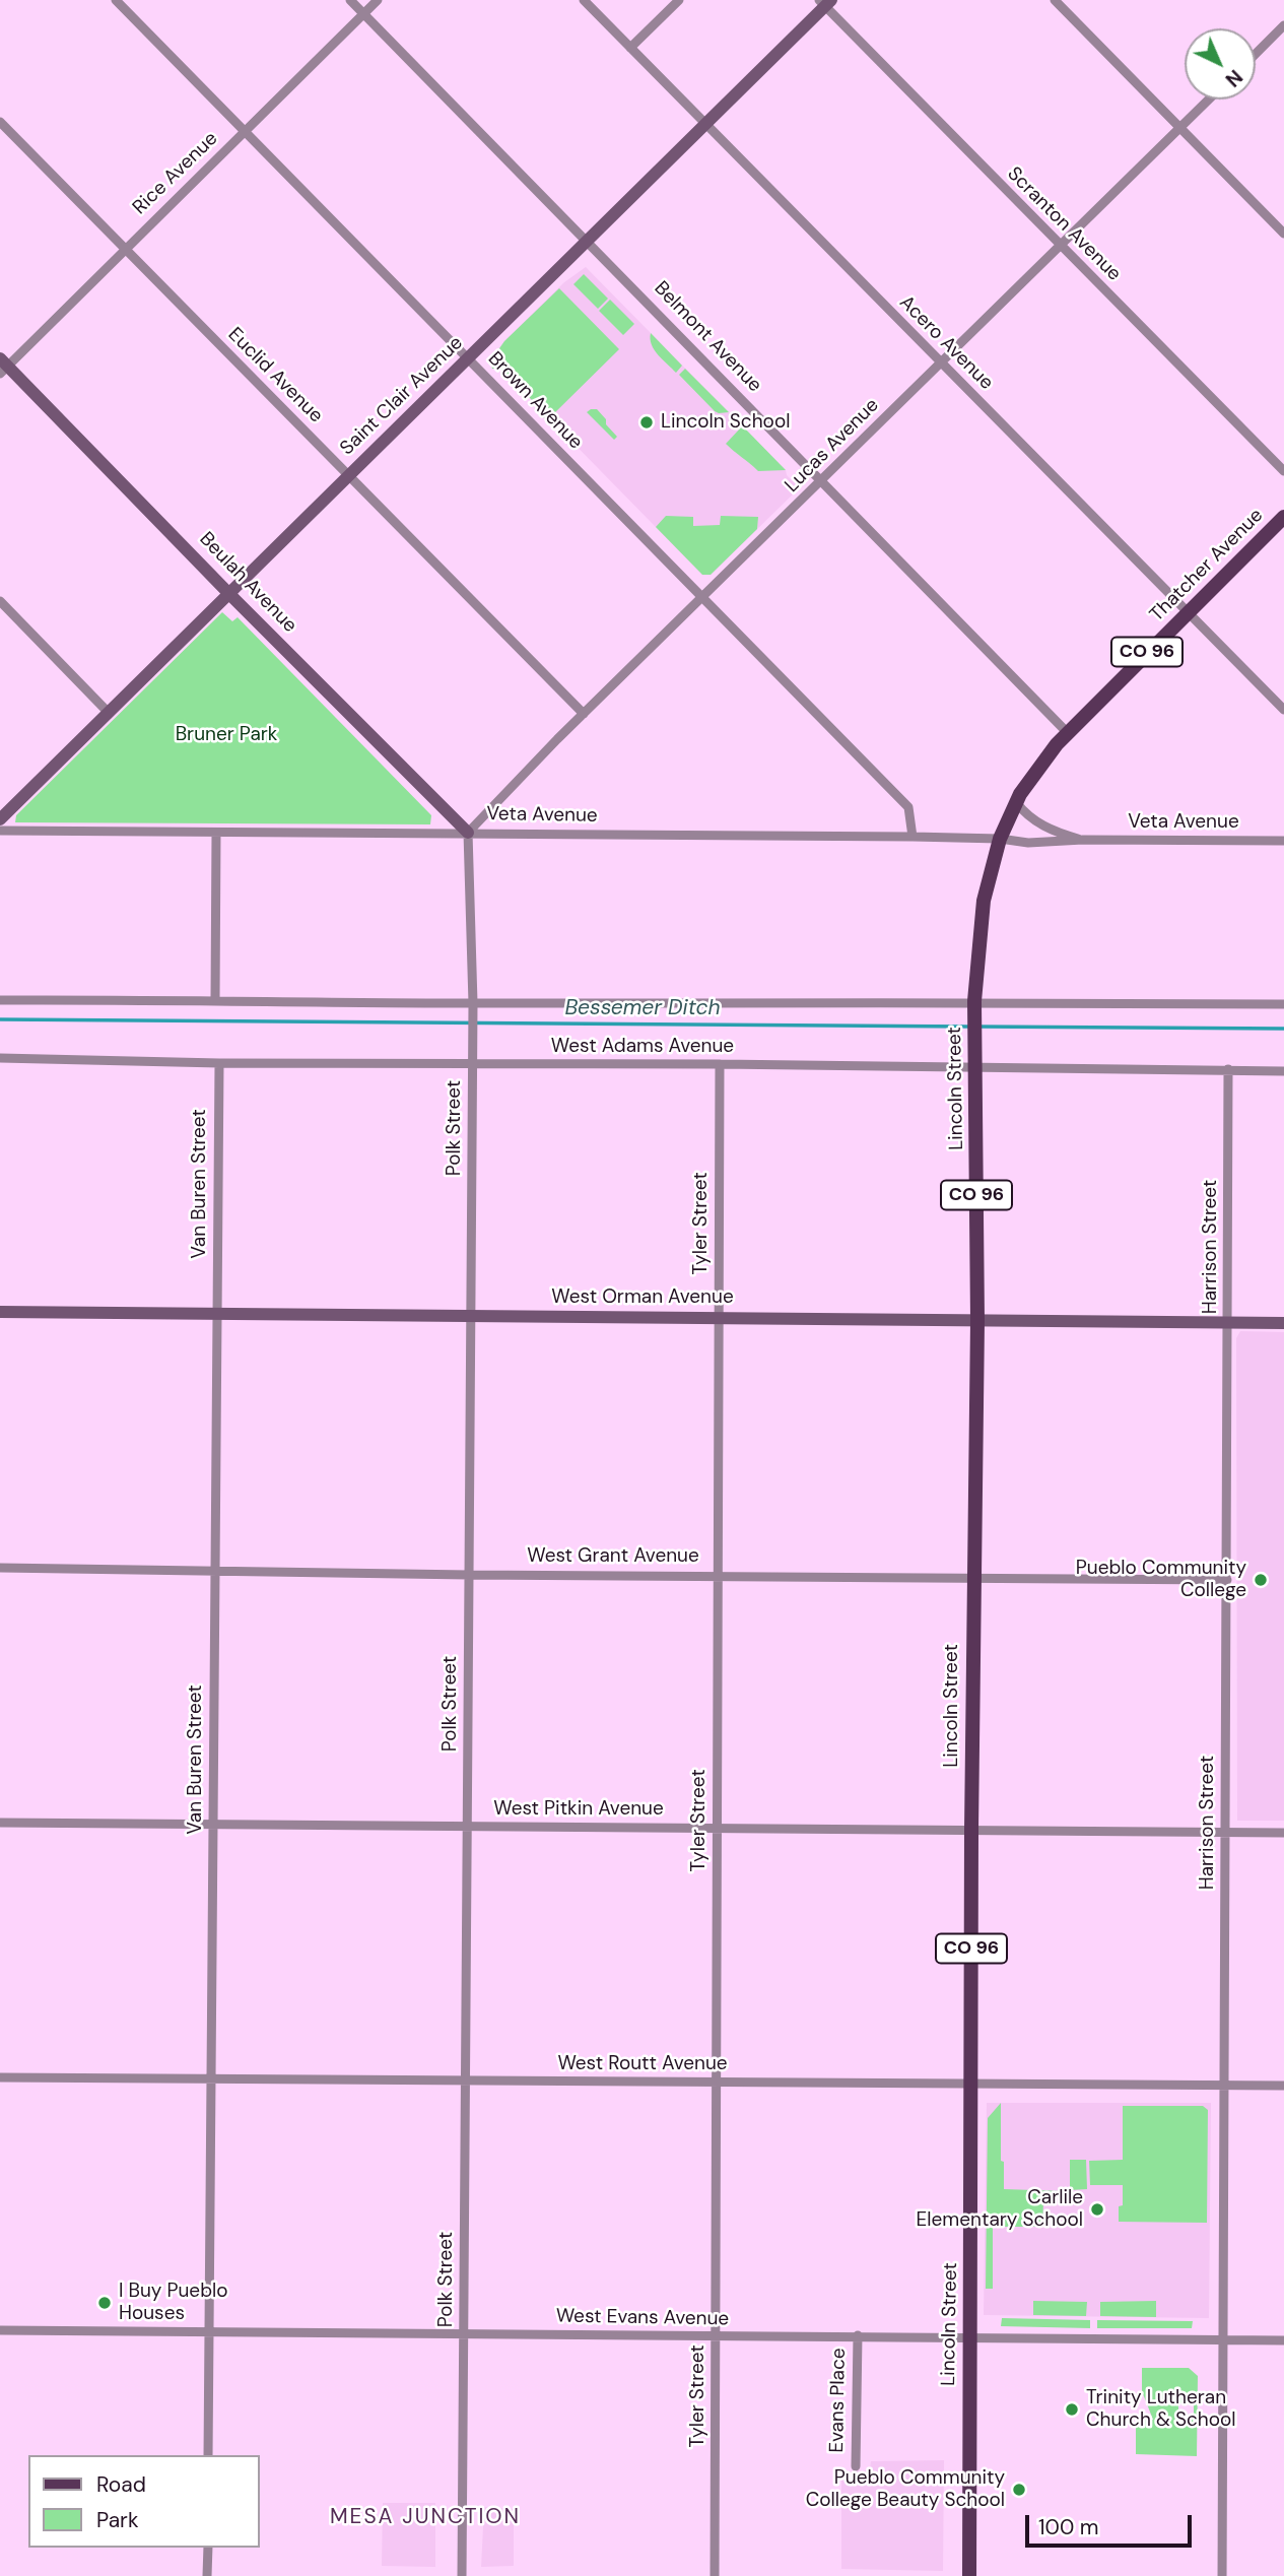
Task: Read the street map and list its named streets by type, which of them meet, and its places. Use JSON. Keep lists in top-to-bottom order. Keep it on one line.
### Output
{"streets":{"main road":["Thatcher Avenue","CO 96","Lincoln Street"],"street":["Rice Avenue","Scranton Avenue","Belmont Avenue","Acero Avenue","Euclid Avenue","Saint Clair Avenue","Brown Avenue","Lucas Avenue","Beulah Avenue","Veta Avenue","West Adams Avenue","Polk Street","Van Buren Street","Tyler Street","Harrison Street","West Orman Avenue","West Grant Avenue","West Pitkin Avenue","West Routt Avenue","West Evans Avenue","Evans Place"]},"crossings":[["Rice Avenue","Belmont Avenue"],["Rice Avenue","Euclid Avenue"],["Rice Avenue","Brown Avenue"],["Rice Avenue","Beulah Avenue"],["Scranton Avenue","Saint Clair Avenue"],["Scranton Avenue","Lucas Avenue"],["Belmont Avenue","Saint Clair Avenue"],["Belmont Avenue","Lucas Avenue"],["Belmont Avenue","Thatcher Avenue"],["Acero Avenue","Saint Clair Avenue"],["Acero Avenue","Lucas Avenue"],["Acero Avenue","Thatcher Avenue"],["Euclid Avenue","Saint Clair Avenue"],["Euclid Avenue","Lucas Avenue"],["Saint Clair Avenue","Brown Avenue"],["Saint Clair Avenue","Beulah Avenue"],["Brown Avenue","Lucas Avenue"],["Brown Avenue","Veta Avenue"],["Lucas Avenue","Beulah Avenue"],["Lucas Avenue","Veta Avenue"],["Lucas Avenue","Polk Street"],["Thatcher Avenue","Veta Avenue"],["Thatcher Avenue","Lincoln Street"],["Beulah Avenue","Veta Avenue"],["Beulah Avenue","Polk Street"],["Veta Avenue","Lincoln Street"],["Veta Avenue","Polk Street"],["West Adams Avenue","Lincoln Street"],["West Adams Avenue","Polk Street"],["West Adams Avenue","Van Buren Street"],["West Adams Avenue","Tyler Street"],["West Adams Avenue","Harrison Street"],["Lincoln Street","West Orman Avenue"],["Lincoln Street","West Grant Avenue"],["Lincoln Street","West Pitkin Avenue"],["Lincoln Street","West Routt Avenue"],["Lincoln Street","West Evans Avenue"],["Polk Street","West Orman Avenue"],["Polk Street","West Grant Avenue"],["Polk Street","West Pitkin Avenue"],["Polk Street","West Routt Avenue"],["Polk Street","West Evans Avenue"],["Van Buren Street","West Orman Avenue"],["Van Buren Street","West Grant Avenue"],["Van Buren Street","West Pitkin Avenue"],["Van Buren Street","West Routt Avenue"],["Van Buren Street","West Evans Avenue"],["Tyler Street","West Orman Avenue"],["Tyler Street","West Grant Avenue"],["Tyler Street","West Pitkin Avenue"],["Tyler Street","West Routt Avenue"],["Tyler Street","West Evans Avenue"],["Harrison Street","West Orman Avenue"],["Harrison Street","West Grant Avenue"],["Harrison Street","West Pitkin Avenue"],["Harrison Street","West Routt Avenue"],["Harrison Street","West Evans Avenue"],["West Evans Avenue","Evans Place"]],"districts":["MESA JUNCTION"],"water":["Bessemer Ditch"],"parks":["Bruner Park"],"places":["Lincoln School","Pueblo Community College","Carlile Elementary School","I Buy Pueblo Houses","Trinity Lutheran Church & School","Pueblo Community College Beauty School"],"legend":["Road","Park"],"scale_bar":"100 m","north":"bottom right"}
